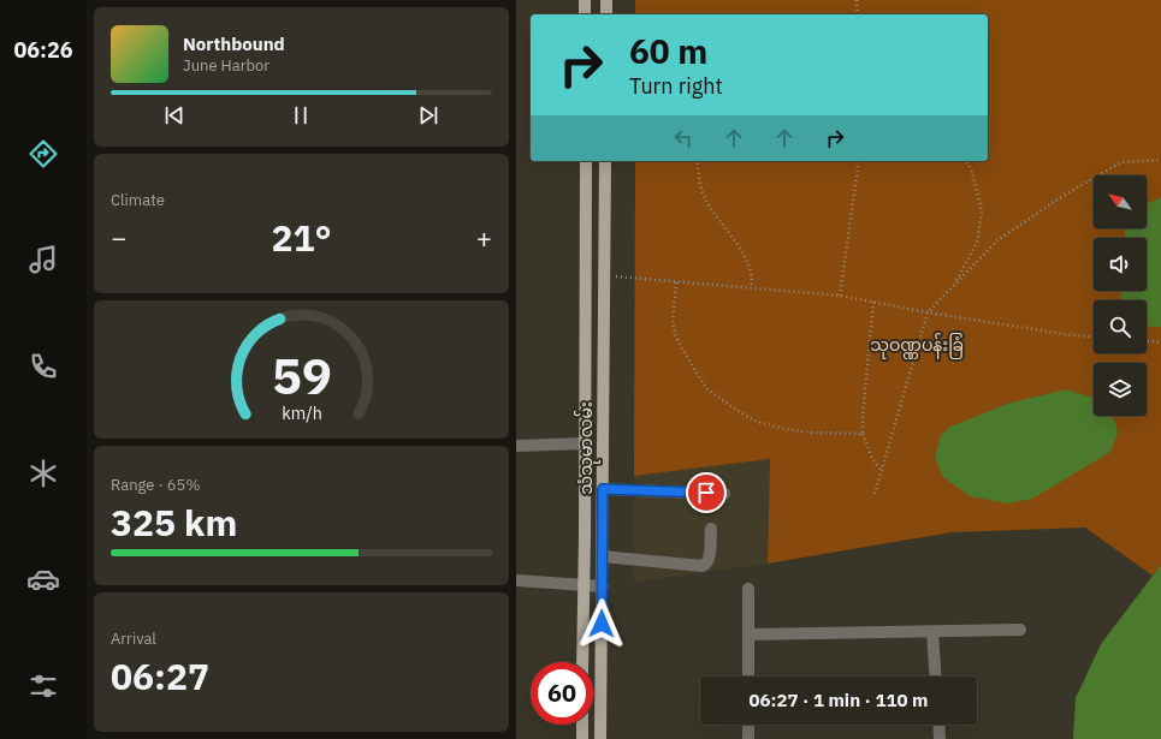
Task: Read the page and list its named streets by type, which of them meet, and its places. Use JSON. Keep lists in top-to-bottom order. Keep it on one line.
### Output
{"streets":{"main road":["သံသုမာလမ်း"]},"parks":["သုဝဏ္ဏပန်းခြံ"],"north":"top left","page":{"tabs":"06:26","turn":["60 m","Turn right"],"song":["Northbound","June Harbor"],"tile":["Climate",["Range · 65%","325 km"],["Arrival","06:27"]],"heat":["−","21°","+"],"limit":"60","trip":"06:27 · 1 min · 110 m","gauge":["59","km/h"]}}
